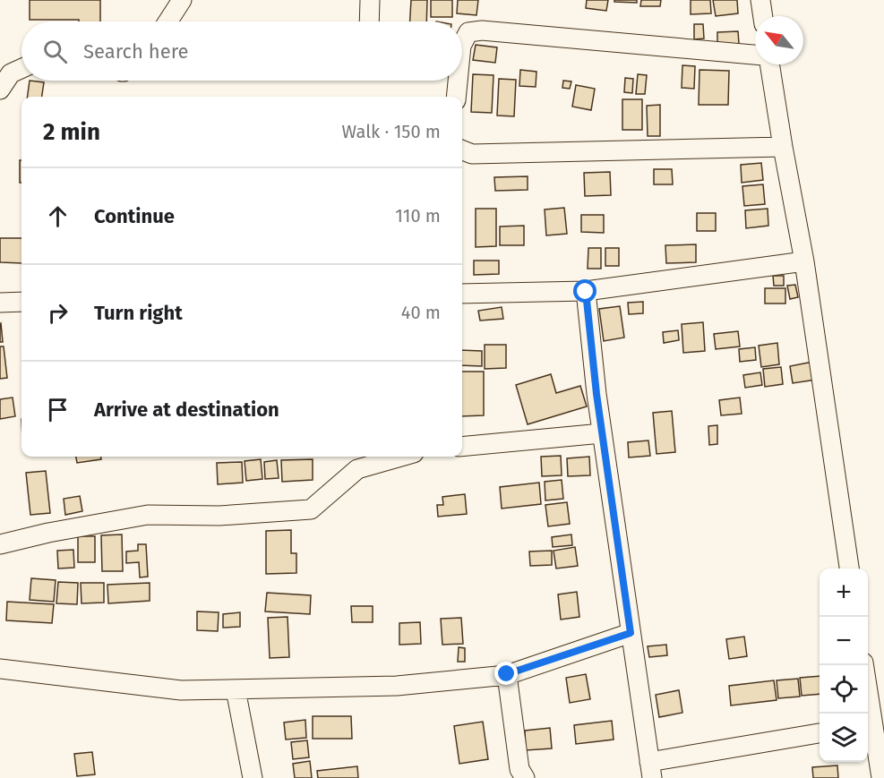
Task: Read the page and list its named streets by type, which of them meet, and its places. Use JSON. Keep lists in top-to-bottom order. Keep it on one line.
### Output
{"north":"top left","page":{"search":"Search here","heading":["2 min","Walk · 150 m"],"list":[["Continue","110 m"],["Turn right","40 m"],"Arrive at destination"],"map_buttons":["+","−"]}}
